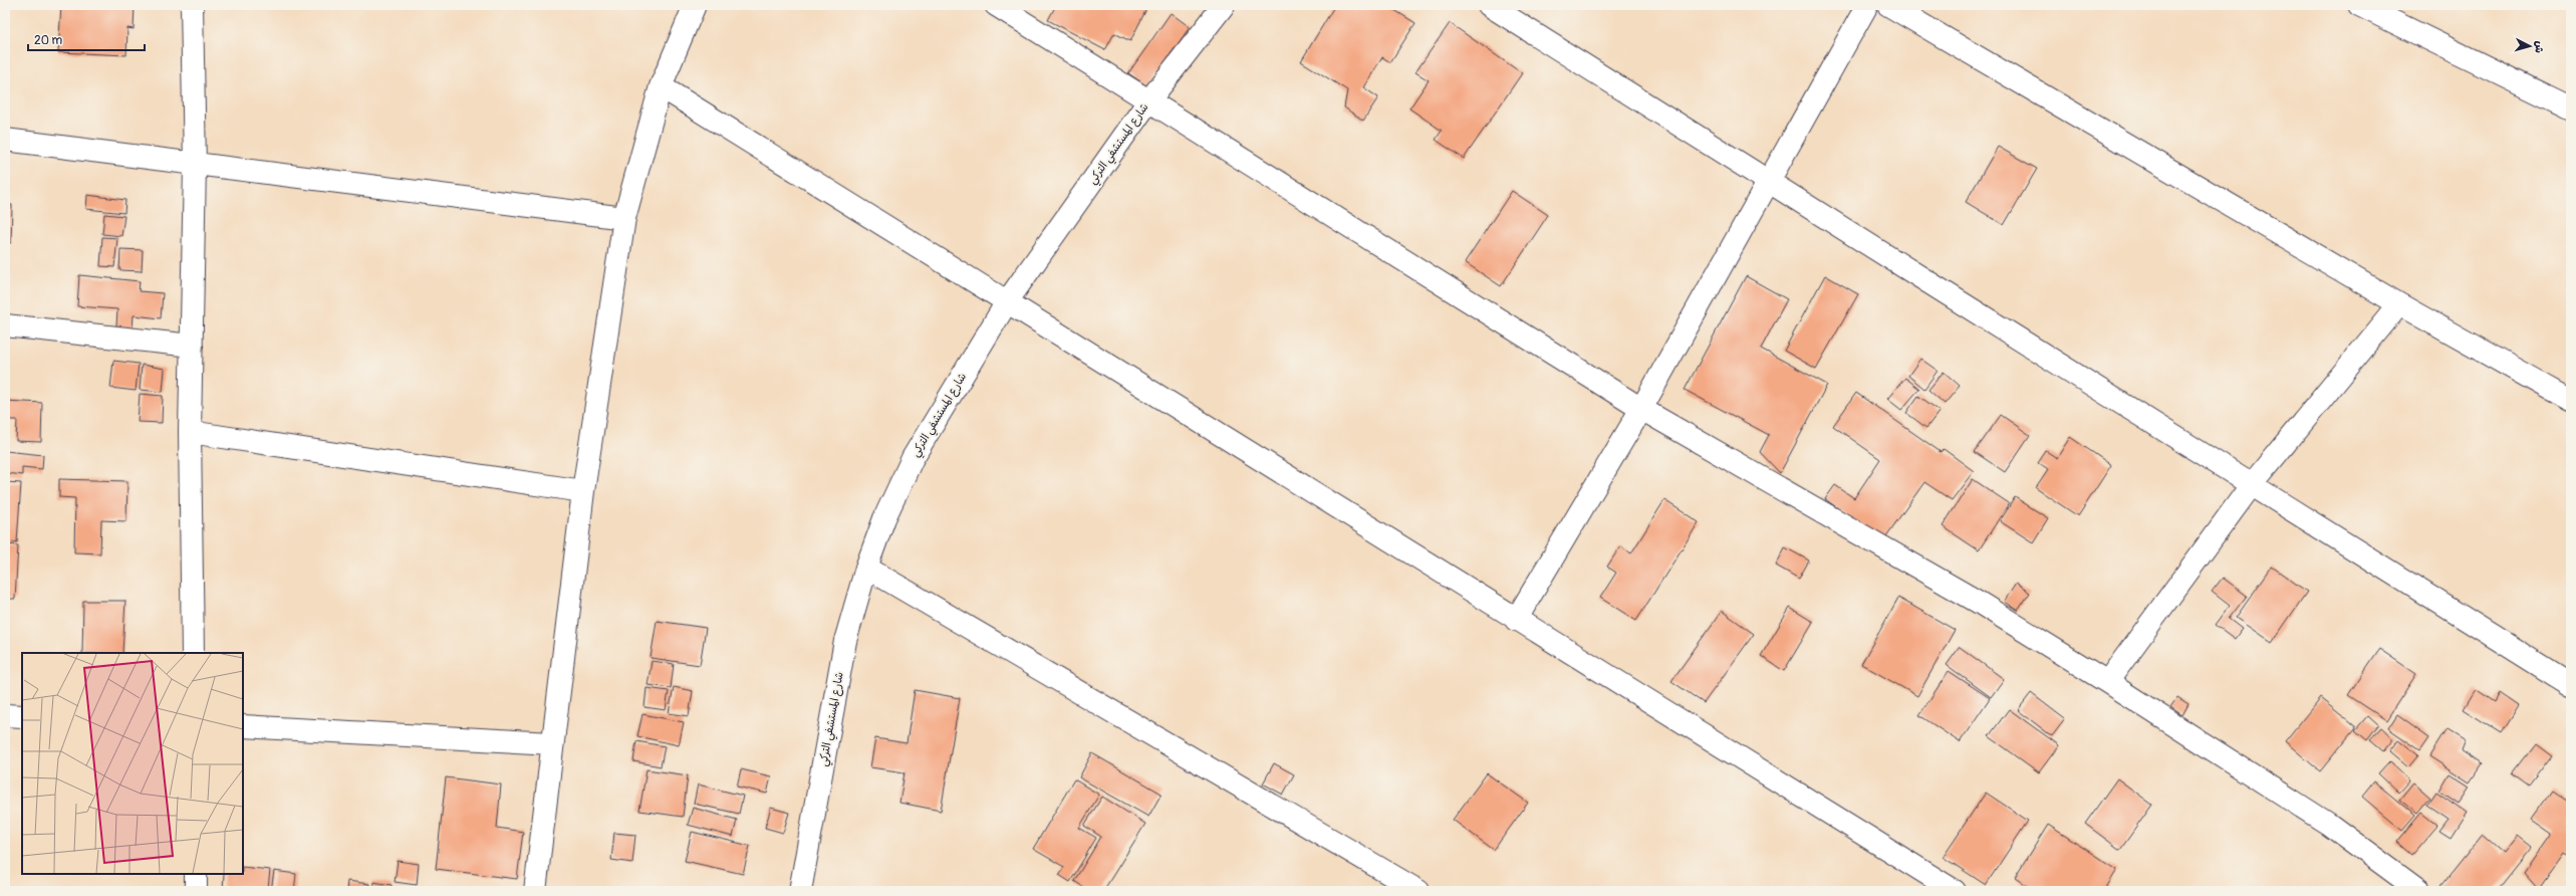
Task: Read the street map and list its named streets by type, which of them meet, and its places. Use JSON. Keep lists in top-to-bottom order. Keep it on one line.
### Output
{"streets":{"street":["شارع المستشفي التركي"]},"scale_bar":"20 m","north":"right"}
